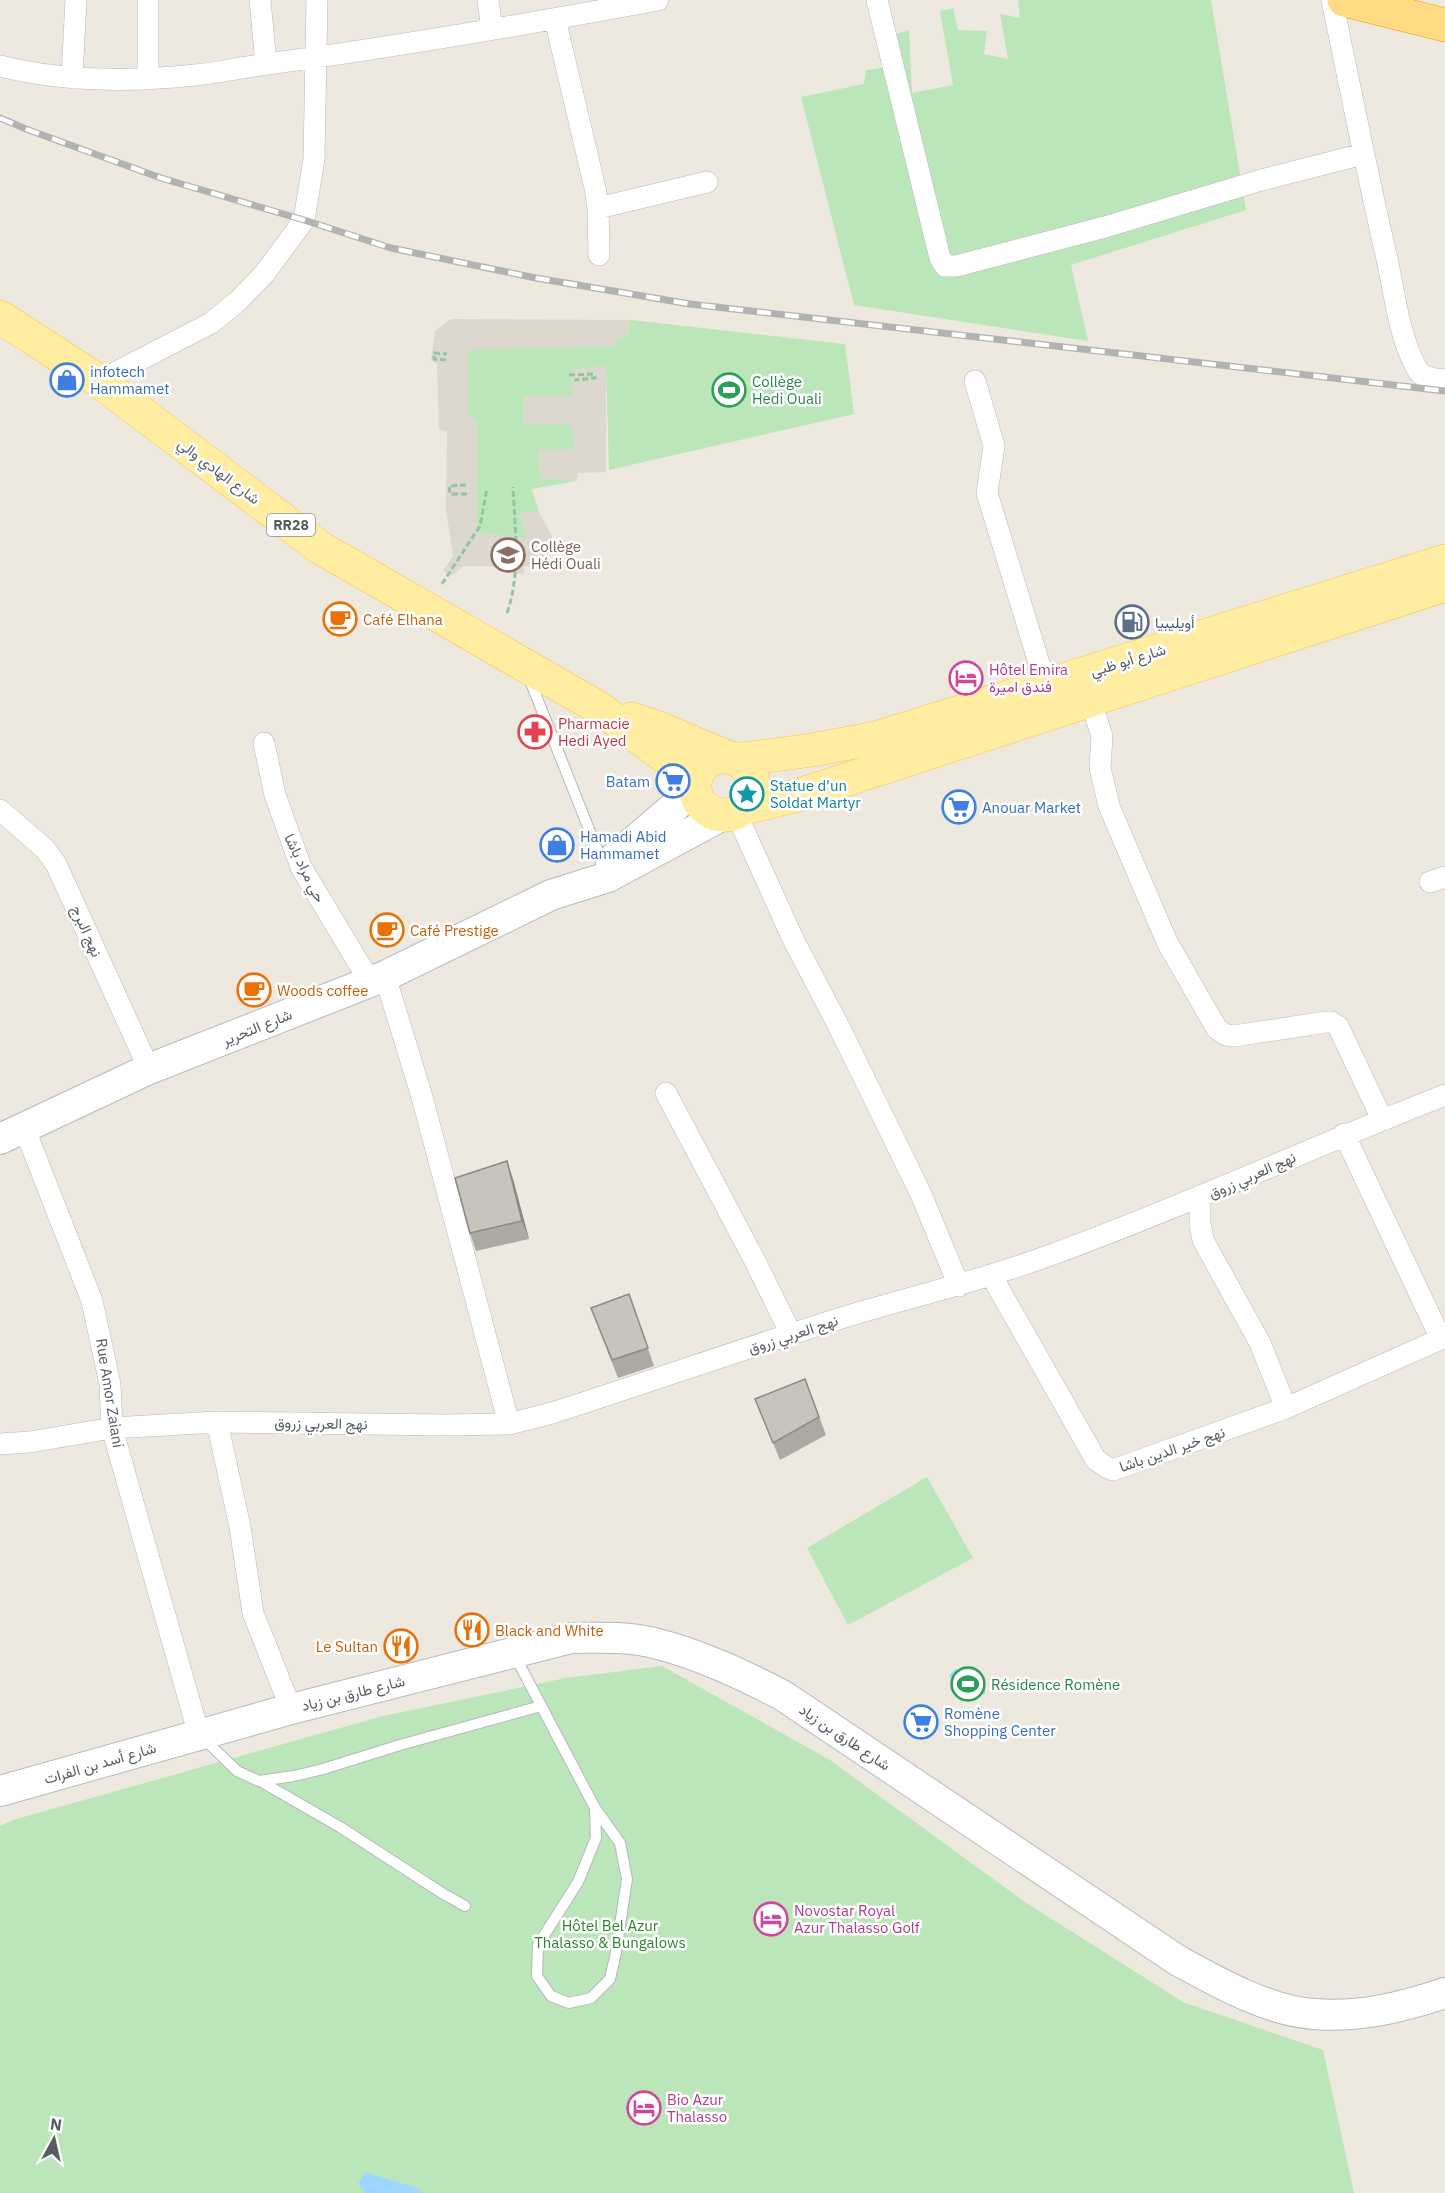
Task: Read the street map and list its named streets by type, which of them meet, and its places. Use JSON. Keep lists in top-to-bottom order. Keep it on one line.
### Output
{"streets":{"main road":["شارع الهادي والي","RR28","شارع أبو ظبي"],"street":["حي مراد باشا","نهج البرج","شارع التحرير","نهج العربي زروق","Rue Amor Zaiani","نهج خير الدين باشا","شارع طارق بن زياد","شارع أسد بن الفرات"]},"crossings":[["شارع الهادي والي","RR28"],["شارع الهادي والي","شارع أبو ظبي"],["شارع الهادي والي","شارع التحرير"],["RR28","شارع أبو ظبي"],["RR28","شارع التحرير"],["شارع أبو ظبي","شارع التحرير"],["حي مراد باشا","شارع التحرير"],["حي مراد باشا","نهج العربي زروق"],["نهج البرج","شارع التحرير"],["شارع التحرير","Rue Amor Zaiani"],["نهج العربي زروق","Rue Amor Zaiani"],["نهج العربي زروق","نهج خير الدين باشا"],["Rue Amor Zaiani","شارع طارق بن زياد"],["Rue Amor Zaiani","شارع أسد بن الفرات"],["شارع طارق بن زياد","شارع أسد بن الفرات"]],"parks":["Hôtel Bel Azur Thalasso & Bungalows"],"places":{"shop":["infotech Hammamet","Hamadi Abid Hammamet"],"sports":["Collège Hedi Ouali","Résidence Romène"],"school or university":["Collège Hédi Ouali"],"cafe":["Café Elhana","Café Prestige","Woods coffee"],"fuel station":["أويليبيا"],"hotel":["Hôtel Emira فندق اميرة","Novostar Royal Azur Thalasso Golf","Bio Azur Thalasso"],"pharmacy":["Pharmacie Hedi Ayed"],"supermarket":["Batam","Anouar Market","Romène Shopping Center"],"place":["Statue d'un Soldat Martyr"],"restaurant":["Black and White","Le Sultan"]},"north":"top"}
